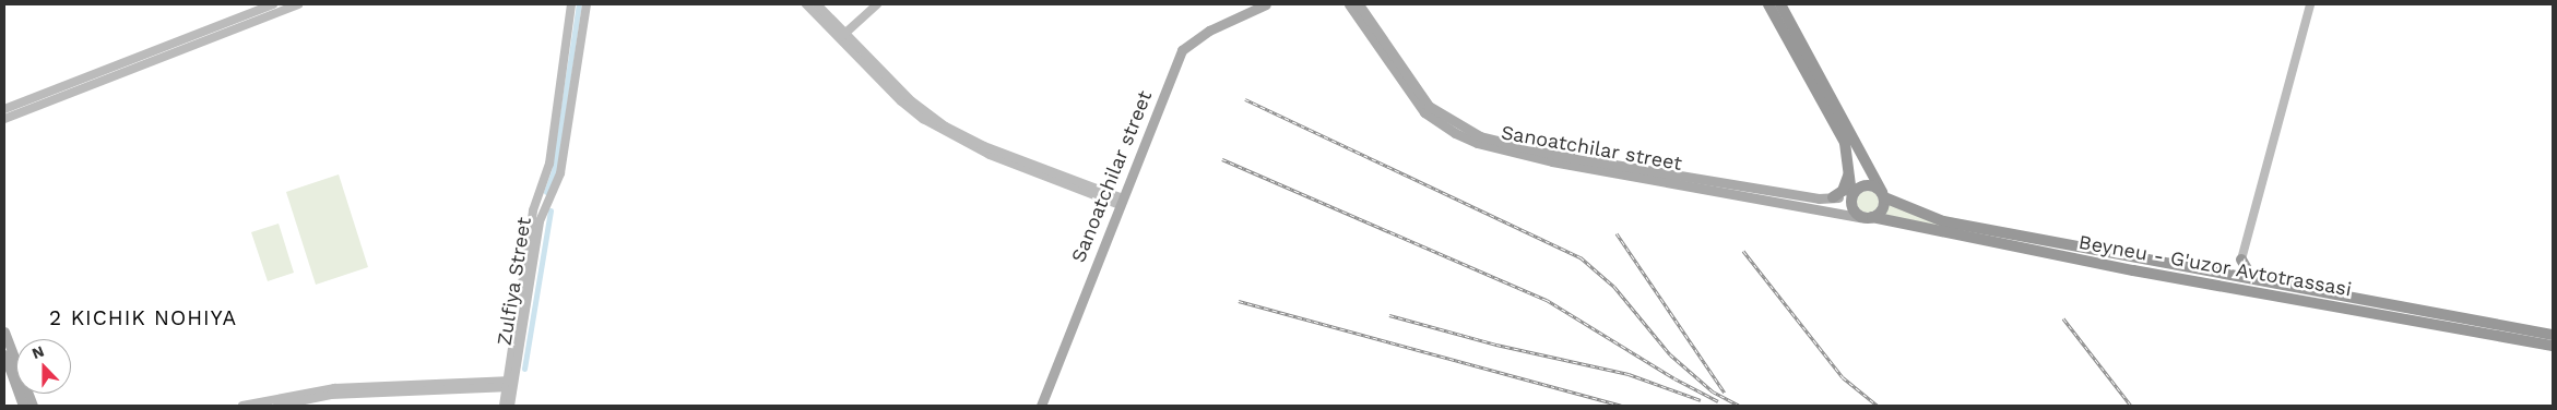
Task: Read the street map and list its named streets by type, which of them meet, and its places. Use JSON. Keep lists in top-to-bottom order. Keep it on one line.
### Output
{"streets":{"highway":["Beyneu - G'uzor Avtotrassasi"],"main road":["Sanoatchilar street","Zulfiya Street"]},"crossings":[["Sanoatchilar street","Beyneu - G'uzor Avtotrassasi"]],"districts":["2 KICHIK NOHIYA"],"north":"top"}
